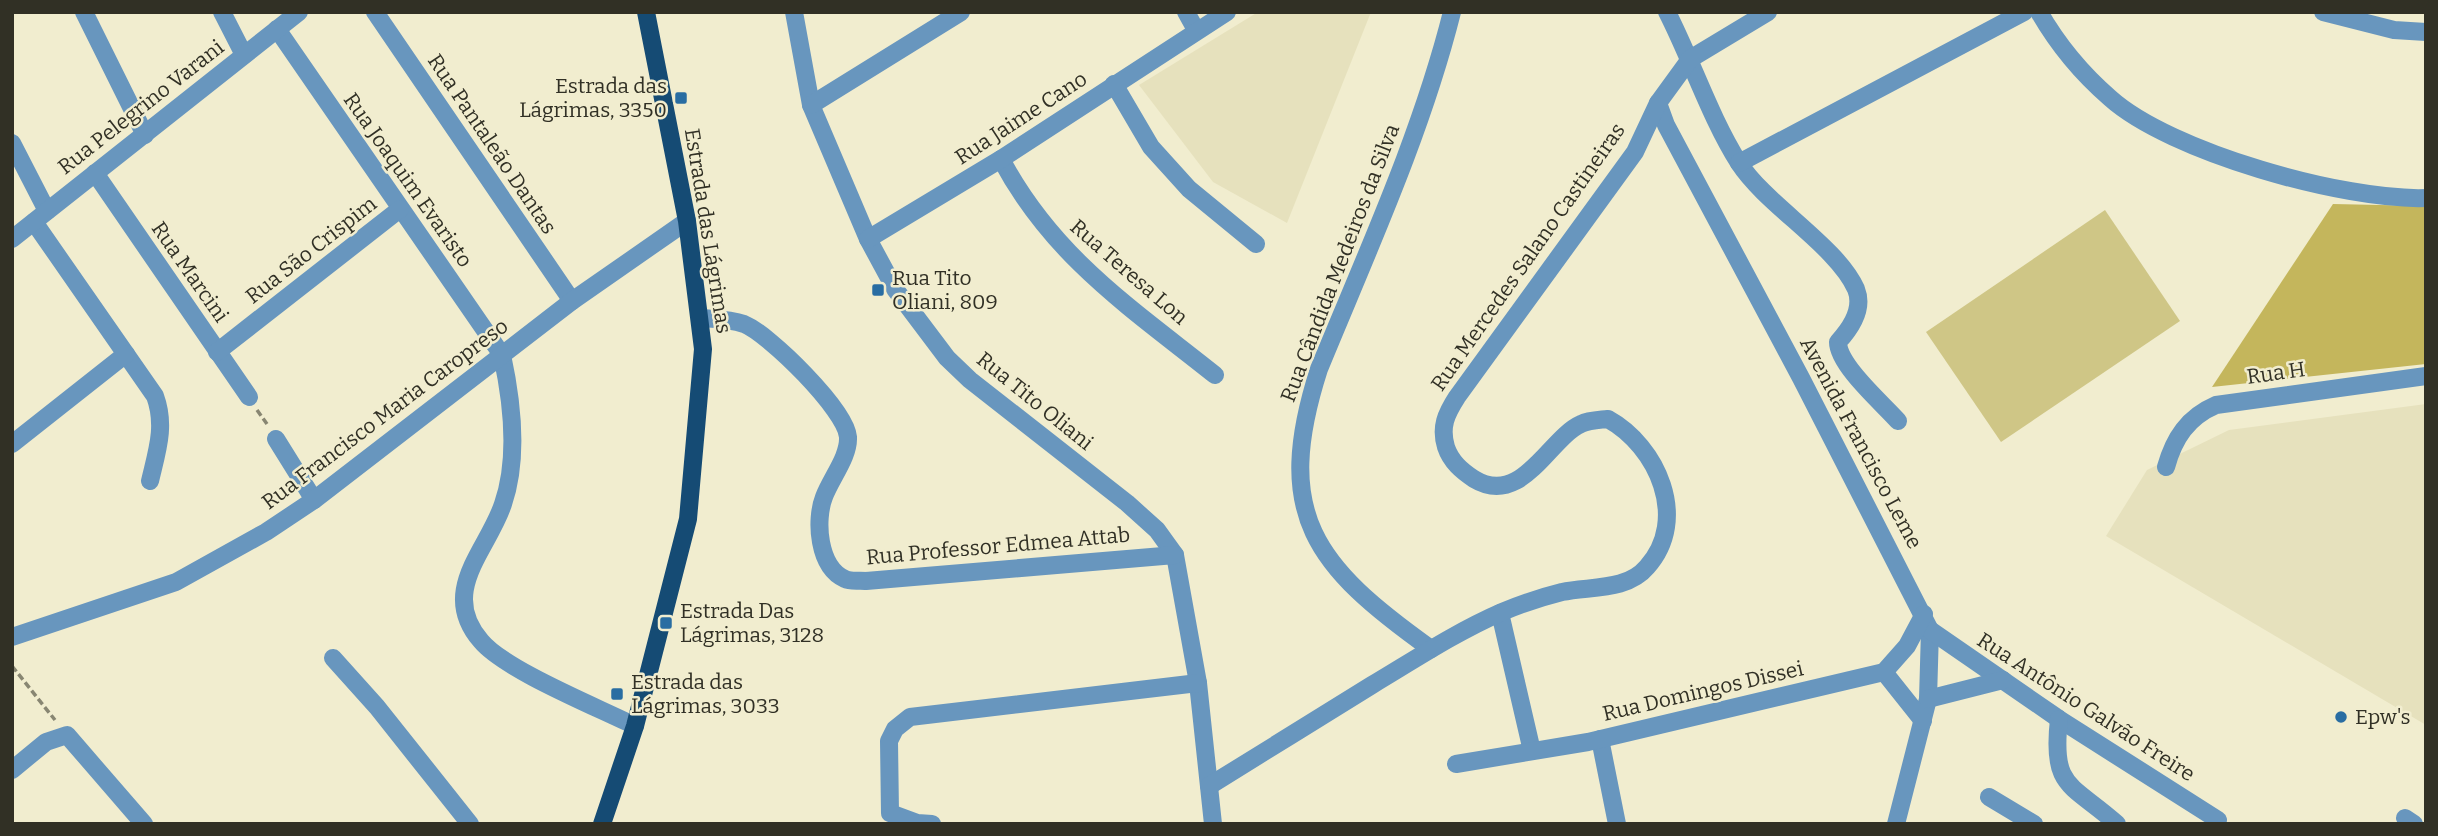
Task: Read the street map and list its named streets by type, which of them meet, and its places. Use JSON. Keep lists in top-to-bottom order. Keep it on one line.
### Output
{"streets":{"main road":["Estrada das Lágrimas"],"street":["Rua Pelegrino Varani","Rua Jaime Cano","Rua Pantaleão Dantas","Rua Joaquim Evaristo","Rua São Crispim","Rua Mercedes Salano Castineiras","Rua Cândida Medeiros da Silva","Rua Marcini","Rua Teresa Lon","Rua H","Rua Tito Oliani","Rua Francisco Maria Caropreso","Avenida Francisco Leme","Rua Professor Edmea Attab","Rua Domingos Dissei","Rua Antônio Galvão Freire"]},"crossings":[["Rua Pelegrino Varani","Rua Joaquim Evaristo"],["Rua Pelegrino Varani","Rua Marcini"],["Rua Jaime Cano","Rua Teresa Lon"],["Rua Jaime Cano","Rua Tito Oliani"],["Rua Pantaleão Dantas","Rua Francisco Maria Caropreso"],["Rua Joaquim Evaristo","Rua São Crispim"],["Rua Joaquim Evaristo","Rua Francisco Maria Caropreso"],["Estrada das Lágrimas","Rua Francisco Maria Caropreso"],["Estrada das Lágrimas","Rua Professor Edmea Attab"],["Rua São Crispim","Rua Marcini"],["Rua Mercedes Salano Castineiras","Rua Cândida Medeiros da Silva"],["Rua Mercedes Salano Castineiras","Rua Tito Oliani"],["Rua Mercedes Salano Castineiras","Avenida Francisco Leme"],["Rua Tito Oliani","Rua Professor Edmea Attab"],["Avenida Francisco Leme","Rua Antônio Galvão Freire"]],"places":{"transit":["Estrada das Lágrimas, 3350","Rua Tito Oliani, 809","Estrada Das Lágrimas, 3128","Estrada das Lágrimas, 3033"],"other":["Epw's"]}}
